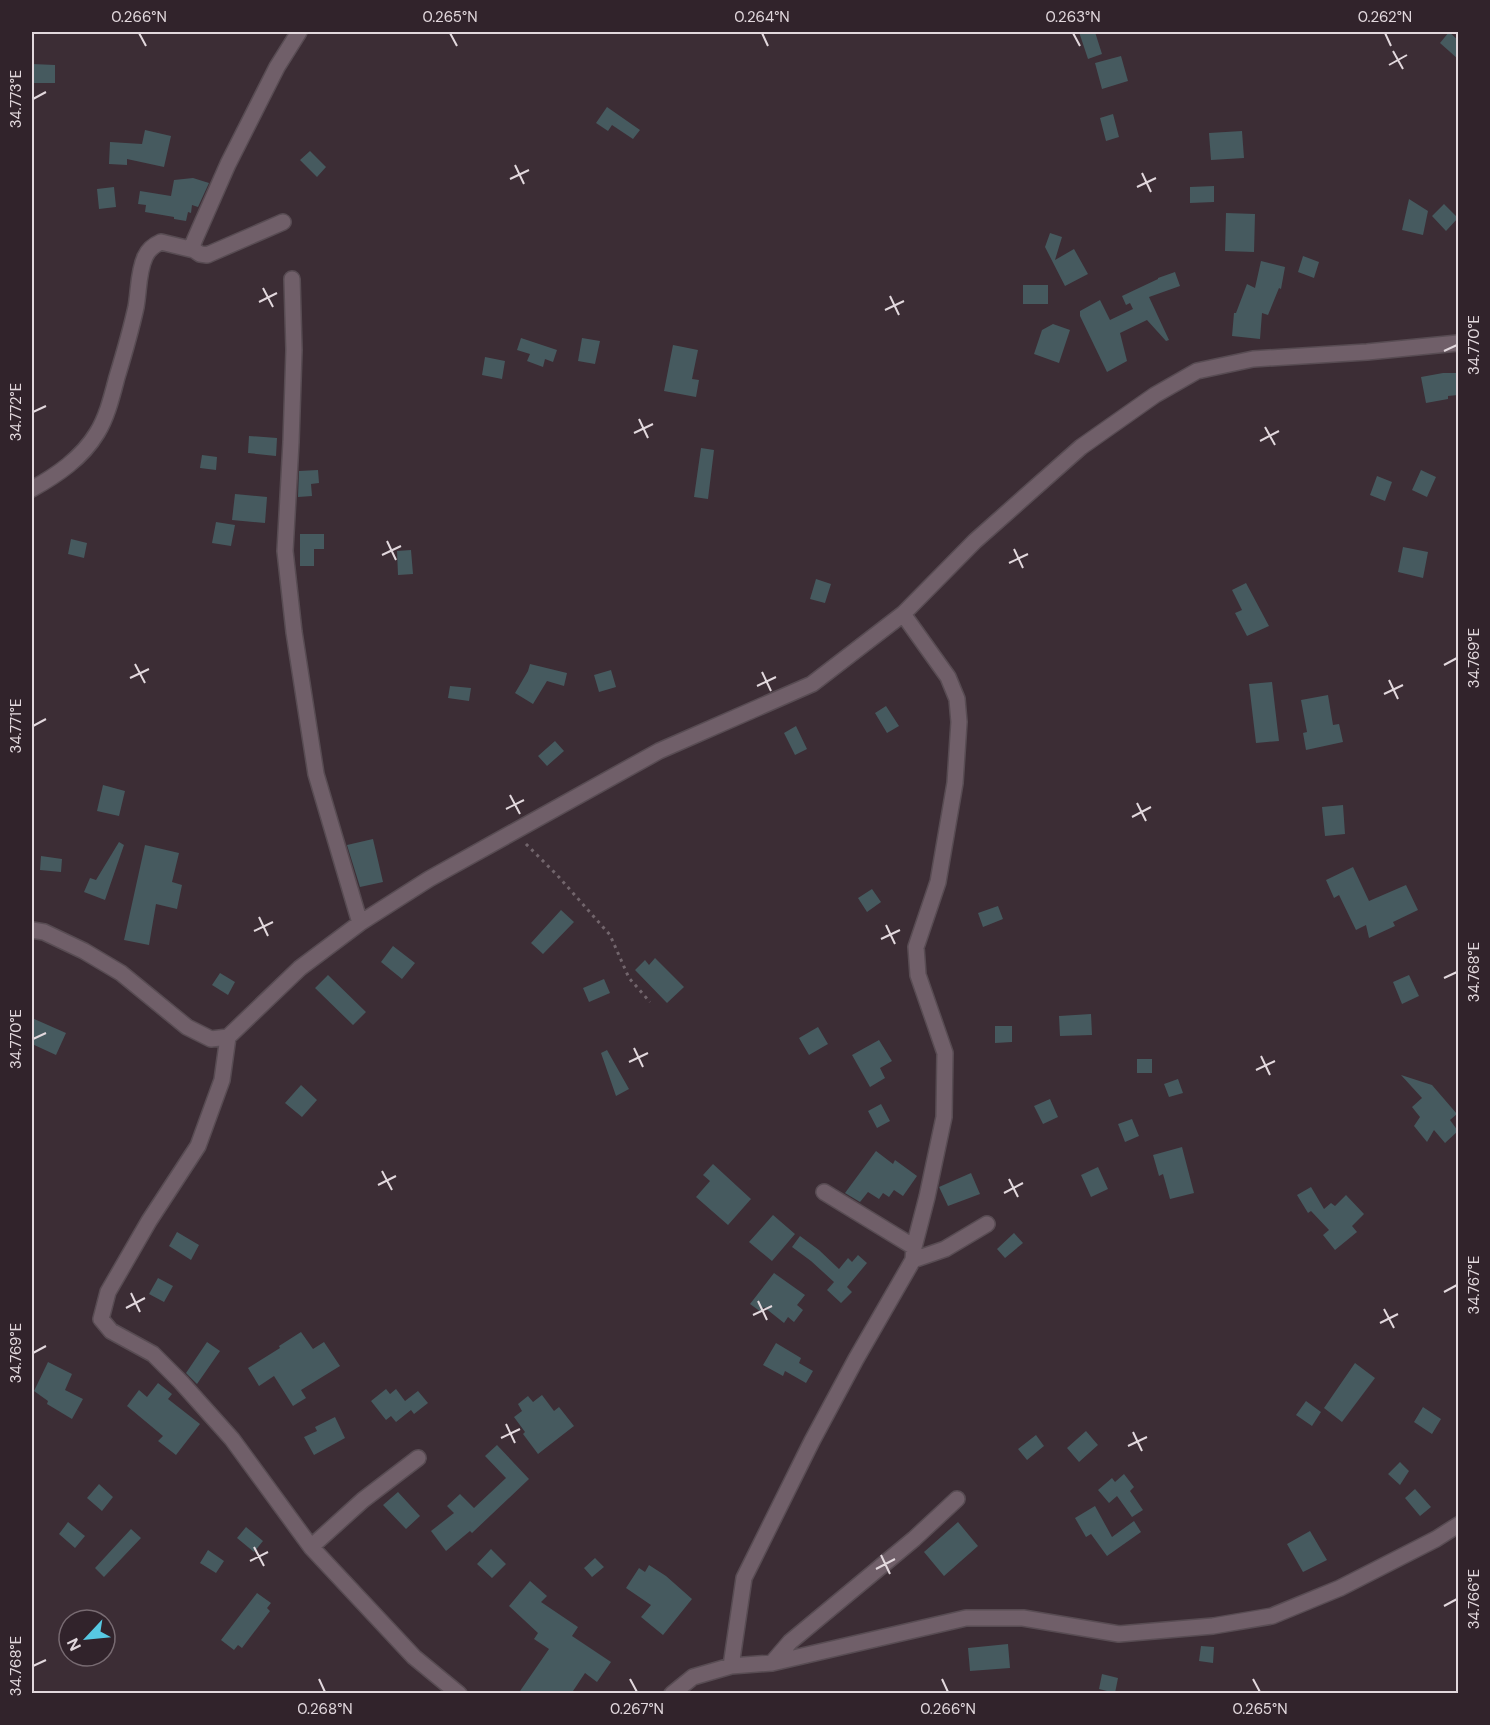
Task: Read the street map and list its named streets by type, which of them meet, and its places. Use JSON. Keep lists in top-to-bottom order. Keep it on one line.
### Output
{"north":"bottom left","coordinates":["0.266°N","0.265°N","0.264°N","0.263°N","0.262°N","34.773°E","34.770°E","34.772°E","34.769°E","34.771°E","34.768°E","34.767°E","34.766°E","0.268°N","0.267°N"]}
